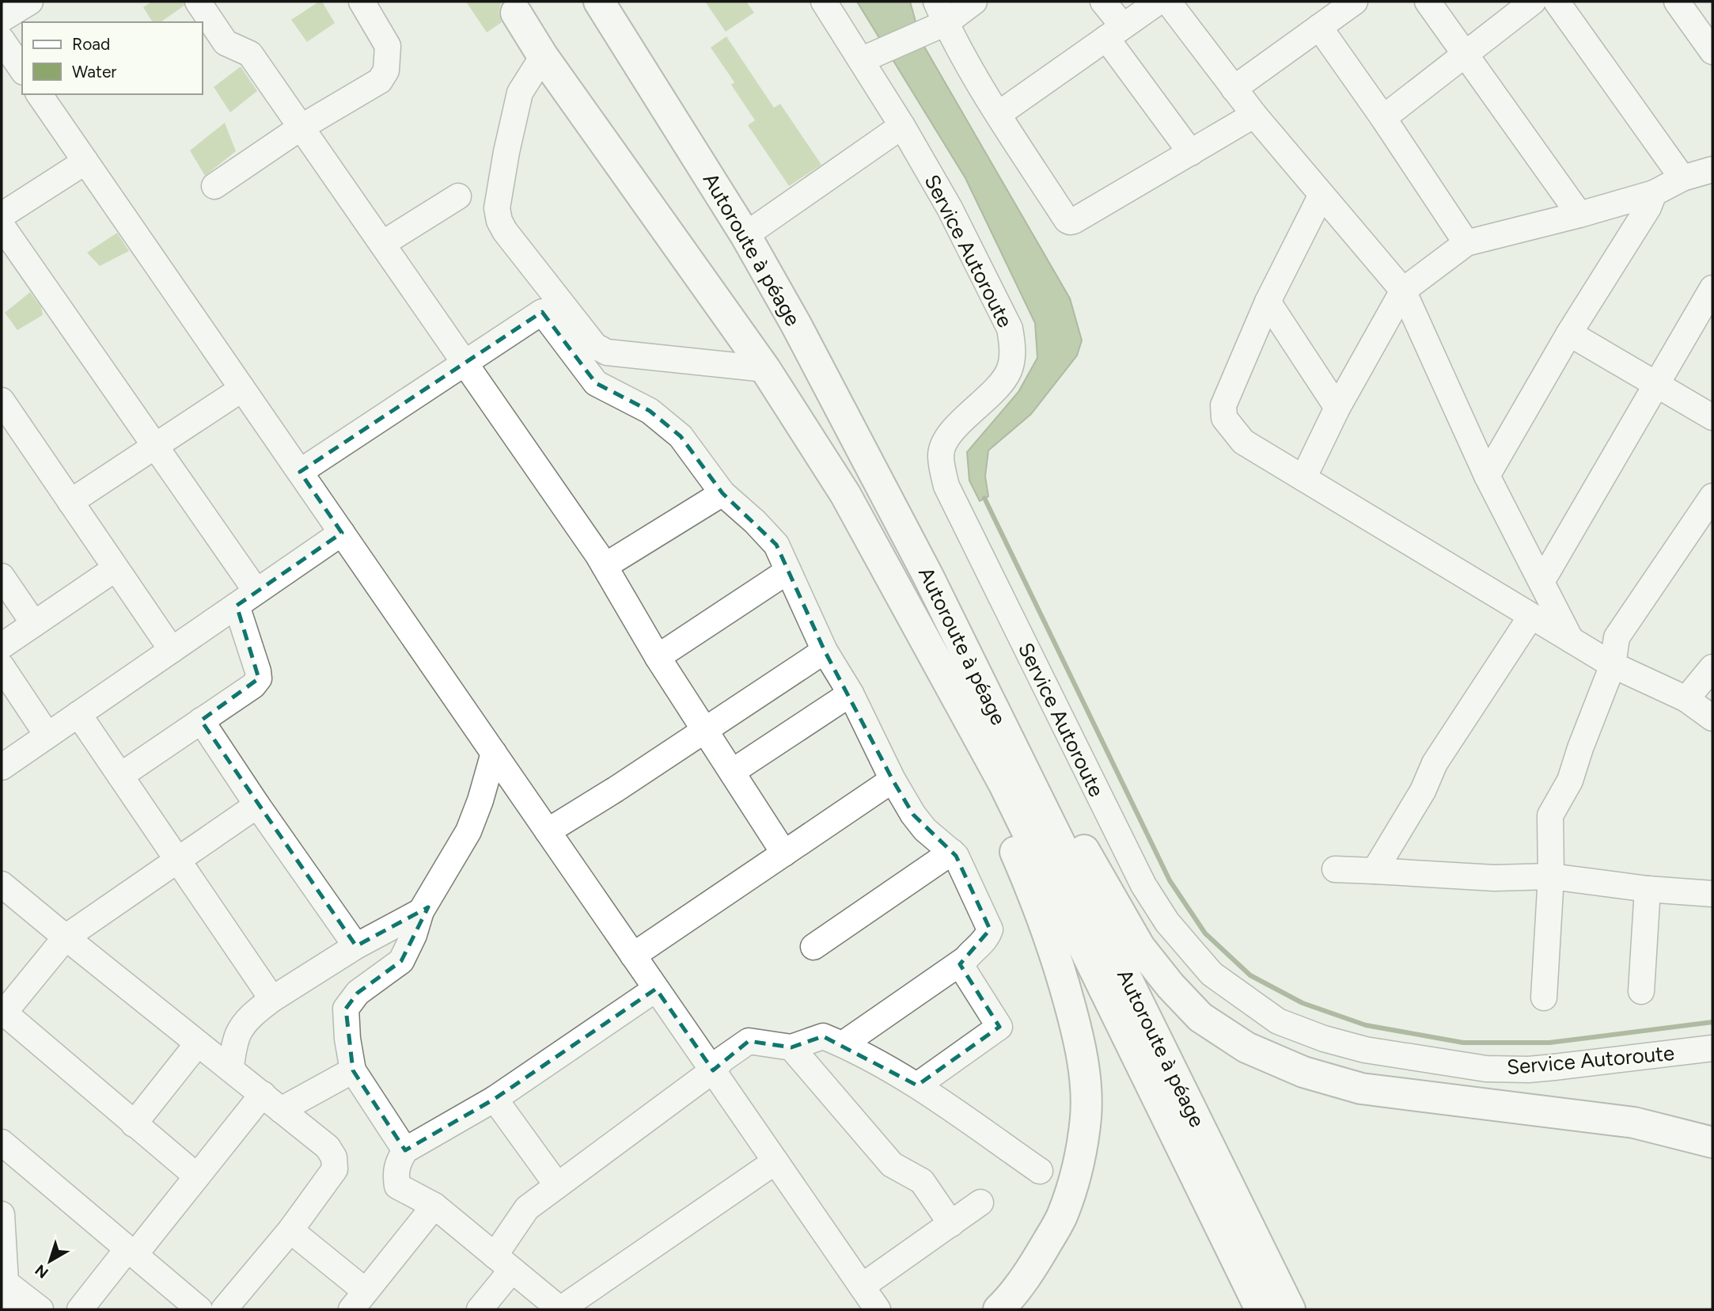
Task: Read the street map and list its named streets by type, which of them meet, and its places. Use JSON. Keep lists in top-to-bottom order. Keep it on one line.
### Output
{"streets":{"highway":["Autoroute à péage"],"street":["Service Autoroute"]},"legend":["Road","Water"],"north":"bottom left"}
